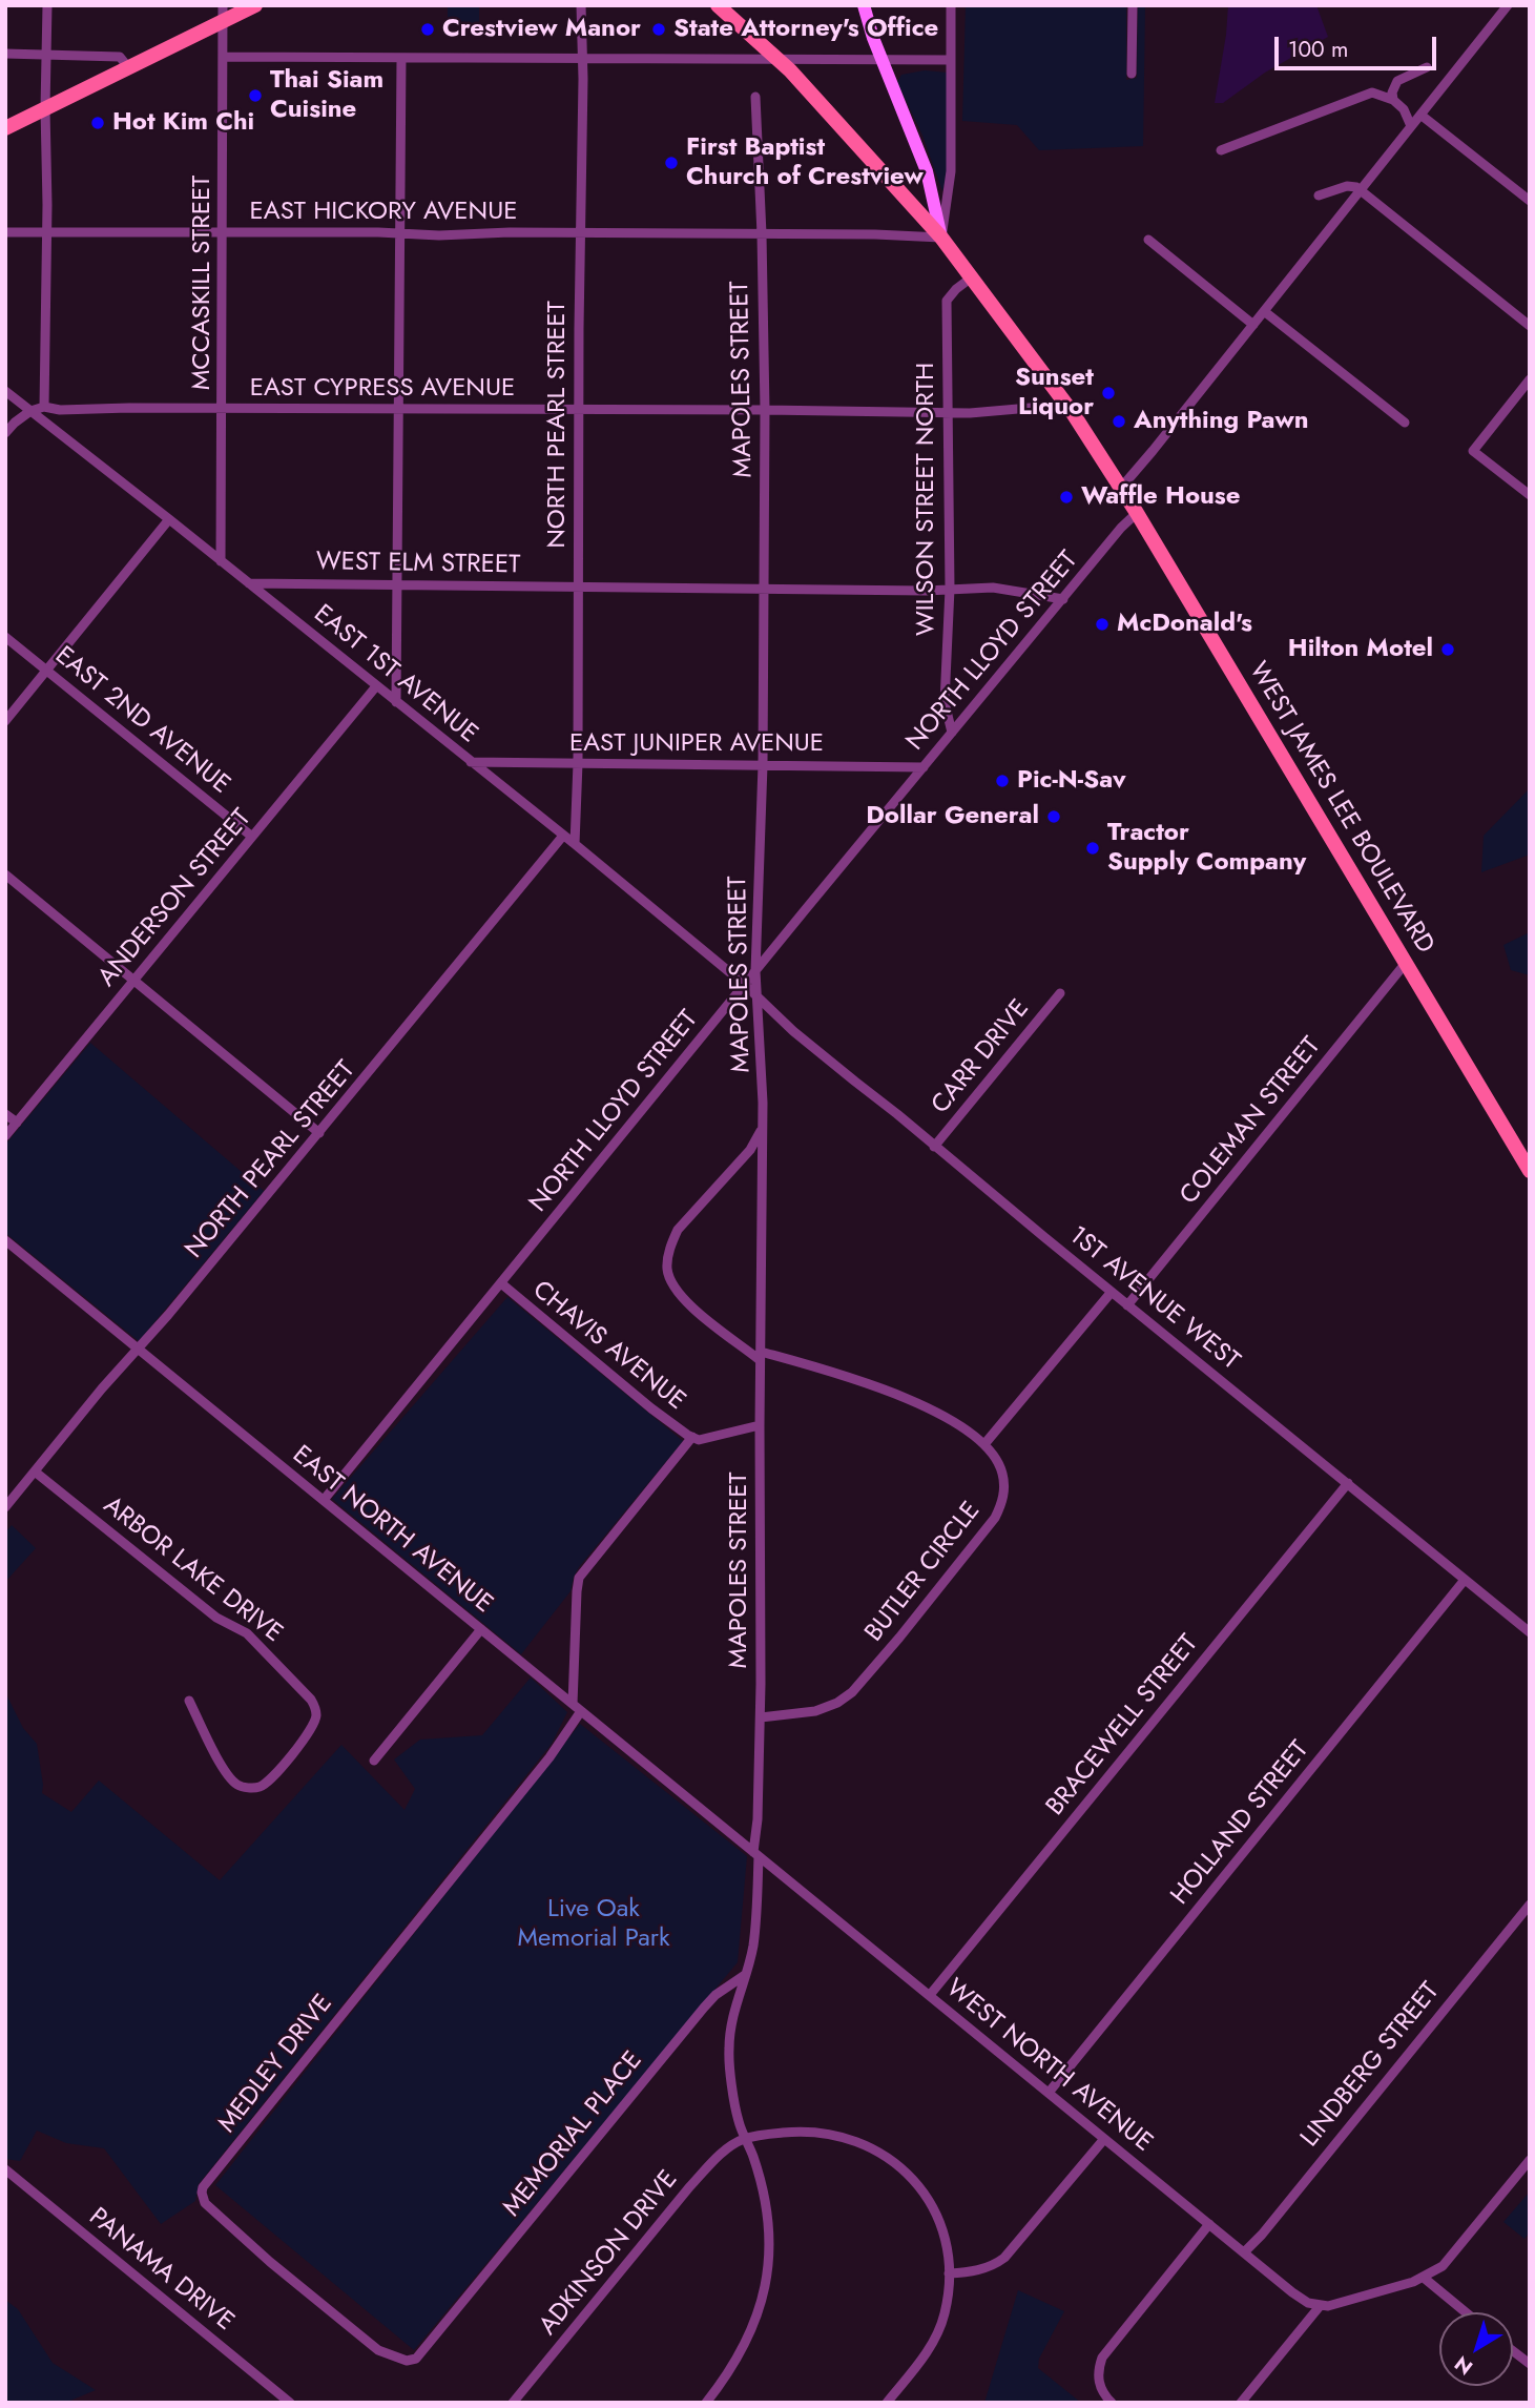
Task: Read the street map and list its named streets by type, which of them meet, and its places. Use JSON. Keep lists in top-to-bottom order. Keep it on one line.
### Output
{"streets":{"main road":["WEST JAMES LEE BOULEVARD"],"street":["EAST HICKORY AVENUE","MCCASKILL STREET","MAPOLES STREET","EAST CYPRESS AVENUE","NORTH PEARL STREET","WILSON STREET NORTH","WEST ELM STREET","NORTH LLOYD STREET","EAST 1ST AVENUE","EAST 2ND AVENUE","EAST JUNIPER AVENUE","ANDERSON STREET","CARR DRIVE","COLEMAN STREET","1ST AVENUE WEST","CHAVIS AVENUE","EAST NORTH AVENUE","ARBOR LAKE DRIVE","BUTLER CIRCLE","BRACEWELL STREET","HOLLAND STREET","MEDLEY DRIVE","LINDBERG STREET","WEST NORTH AVENUE","MEMORIAL PLACE","ADKINSON DRIVE","PANAMA DRIVE"]},"crossings":[["EAST HICKORY AVENUE","MCCASKILL STREET"],["EAST HICKORY AVENUE","MAPOLES STREET"],["EAST HICKORY AVENUE","NORTH PEARL STREET"],["EAST HICKORY AVENUE","WEST JAMES LEE BOULEVARD"],["MCCASKILL STREET","EAST CYPRESS AVENUE"],["MCCASKILL STREET","EAST 1ST AVENUE"],["MAPOLES STREET","EAST CYPRESS AVENUE"],["MAPOLES STREET","WEST ELM STREET"],["MAPOLES STREET","NORTH LLOYD STREET"],["MAPOLES STREET","EAST 1ST AVENUE"],["MAPOLES STREET","EAST JUNIPER AVENUE"],["MAPOLES STREET","1ST AVENUE WEST"],["MAPOLES STREET","EAST NORTH AVENUE"],["MAPOLES STREET","BUTLER CIRCLE"],["MAPOLES STREET","WEST NORTH AVENUE"],["MAPOLES STREET","MEMORIAL PLACE"],["MAPOLES STREET","ADKINSON DRIVE"],["EAST CYPRESS AVENUE","NORTH PEARL STREET"],["EAST CYPRESS AVENUE","WILSON STREET NORTH"],["EAST CYPRESS AVENUE","WEST JAMES LEE BOULEVARD"],["NORTH PEARL STREET","WEST ELM STREET"],["NORTH PEARL STREET","EAST 1ST AVENUE"],["NORTH PEARL STREET","EAST JUNIPER AVENUE"],["NORTH PEARL STREET","EAST NORTH AVENUE"],["NORTH PEARL STREET","ARBOR LAKE DRIVE"],["WILSON STREET NORTH","WEST ELM STREET"],["WILSON STREET NORTH","NORTH LLOYD STREET"],["WILSON STREET NORTH","WEST JAMES LEE BOULEVARD"],["WEST ELM STREET","NORTH LLOYD STREET"],["WEST ELM STREET","EAST 1ST AVENUE"],["NORTH LLOYD STREET","EAST 1ST AVENUE"],["NORTH LLOYD STREET","EAST JUNIPER AVENUE"],["NORTH LLOYD STREET","WEST JAMES LEE BOULEVARD"],["NORTH LLOYD STREET","CHAVIS AVENUE"],["NORTH LLOYD STREET","EAST NORTH AVENUE"],["EAST 1ST AVENUE","EAST JUNIPER AVENUE"],["EAST 1ST AVENUE","ANDERSON STREET"],["EAST 1ST AVENUE","1ST AVENUE WEST"],["EAST 2ND AVENUE","ANDERSON STREET"],["WEST JAMES LEE BOULEVARD","COLEMAN STREET"],["CARR DRIVE","1ST AVENUE WEST"],["COLEMAN STREET","1ST AVENUE WEST"],["1ST AVENUE WEST","BRACEWELL STREET"],["1ST AVENUE WEST","HOLLAND STREET"],["EAST NORTH AVENUE","MEDLEY DRIVE"],["EAST NORTH AVENUE","WEST NORTH AVENUE"],["BRACEWELL STREET","WEST NORTH AVENUE"],["HOLLAND STREET","WEST NORTH AVENUE"],["MEDLEY DRIVE","MEMORIAL PLACE"],["LINDBERG STREET","WEST NORTH AVENUE"]],"parks":["Live Oak Memorial Park"],"places":["Crestview Manor","State Attorney's Office","Thai Siam Cuisine","Hot Kim Chi","First Baptist Church of Crestview","Sunset Liquor","Anything Pawn","Waffle House","McDonald's","Hilton Motel","Pic-N-Sav","Dollar General","Tractor Supply Company"],"scale_bar":"100 m","north":"bottom left"}
